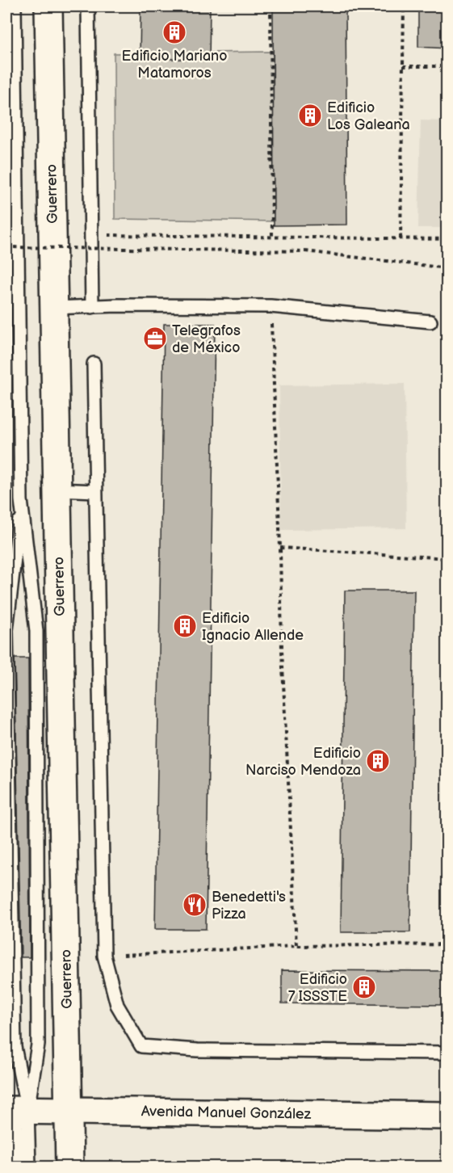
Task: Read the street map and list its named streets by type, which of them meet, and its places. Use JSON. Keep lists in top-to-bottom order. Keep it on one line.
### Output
{"streets":{"main road":["Guerrero","Avenida Manuel González"]},"crossings":[["Guerrero","Avenida Manuel González"]],"places":{"building":["Edificio Mariano Matamoros","Edificio Los Galeana","Edificio Ignacio Allende","Edificio Narciso Mendoza","Edificio 7 ISSSTE"],"office":["Telegrafos de México"],"restaurant":["Benedetti's Pizza"]}}
